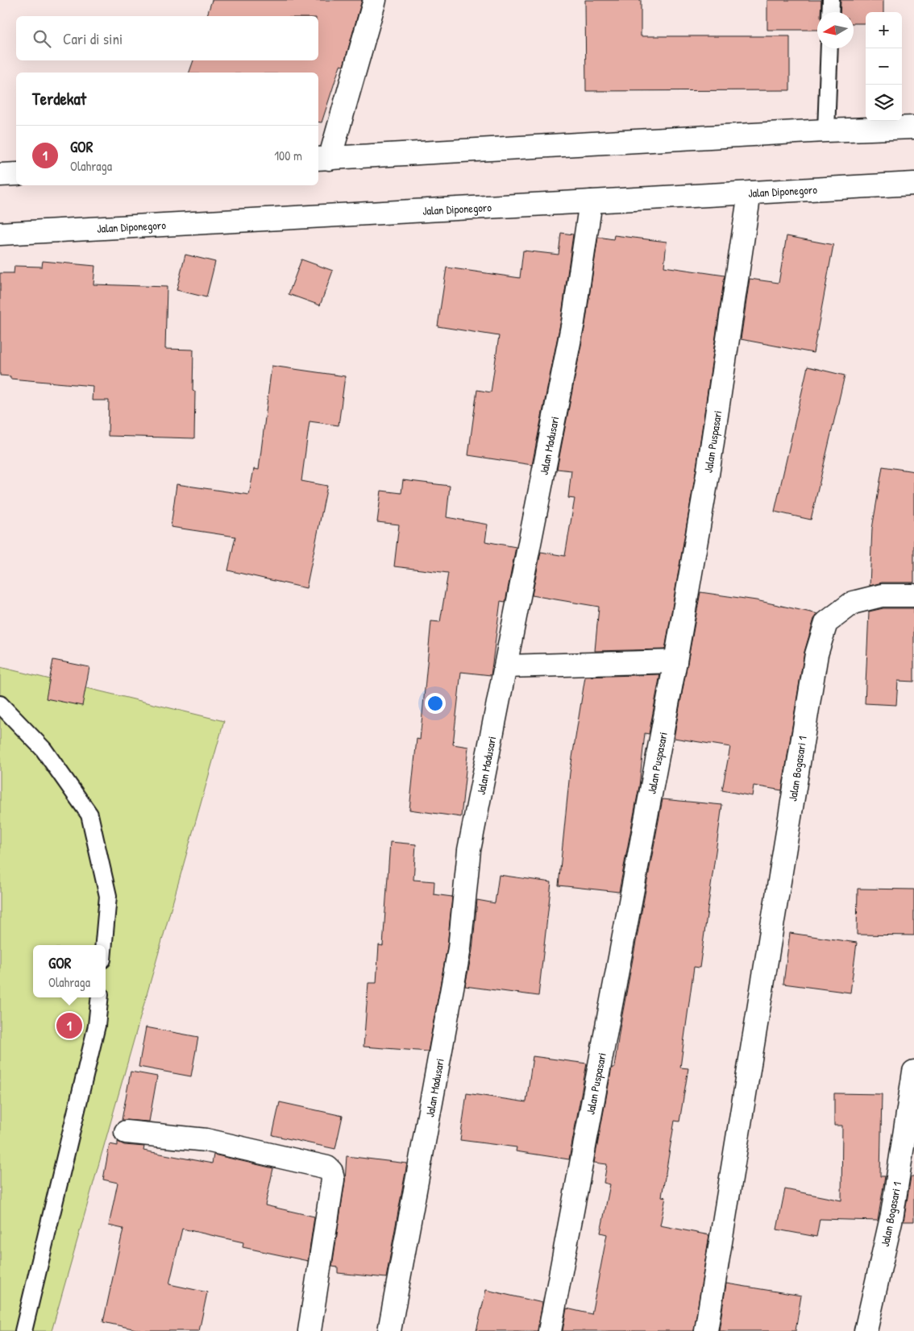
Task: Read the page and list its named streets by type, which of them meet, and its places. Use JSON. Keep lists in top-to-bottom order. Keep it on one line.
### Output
{"streets":{"street":["Jalan Diponegoro","Jalan Puspasari","Jalan Madusari","Jalan Bogasari 1"]},"crossings":[["Jalan Diponegoro","Jalan Puspasari"],["Jalan Diponegoro","Jalan Madusari"]],"north":"left","page":{"map_buttons":["+","−"],"search":"Cari di sini","heading":"Terdekat","list":[{"mark":"1","name":"GOR","note":"Olahraga","value":"100 m"}],"popup":["GOR","Olahraga"],"pins":"1"}}
